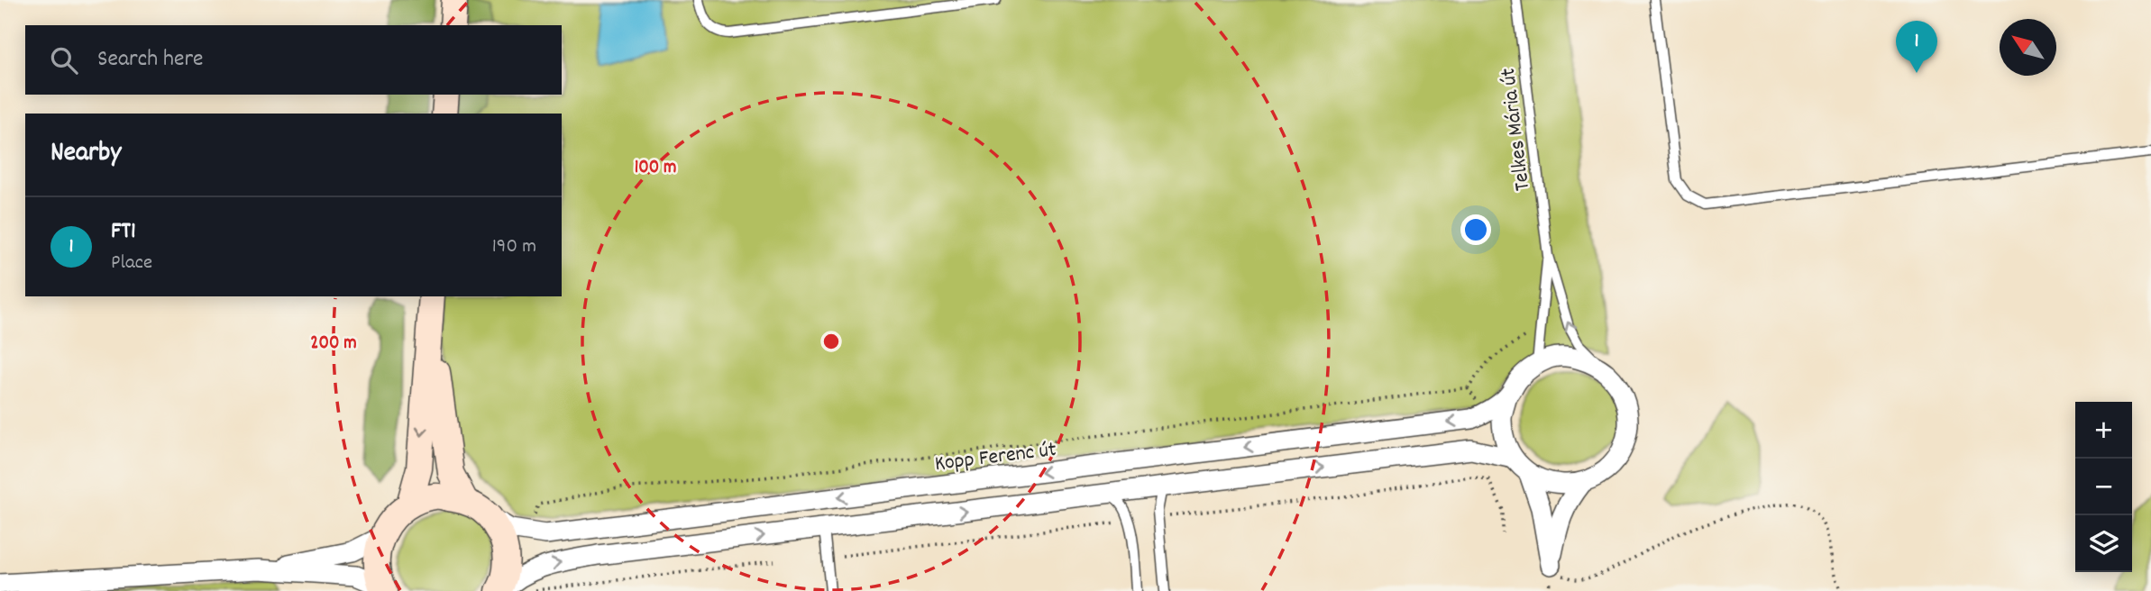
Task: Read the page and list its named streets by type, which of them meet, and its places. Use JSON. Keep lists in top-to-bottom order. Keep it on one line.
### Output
{"streets":{"street":["Kopp Ferenc út"],"lane":["Telkes Mária út"]},"north":"top left","page":{"pins":"1","search":"Search here","heading":"Nearby","list":[{"mark":"1","name":"FT1","note":"Place","value":"190 m"}],"map_buttons":["+","−"]},"rings":["100 m","200 m"]}
